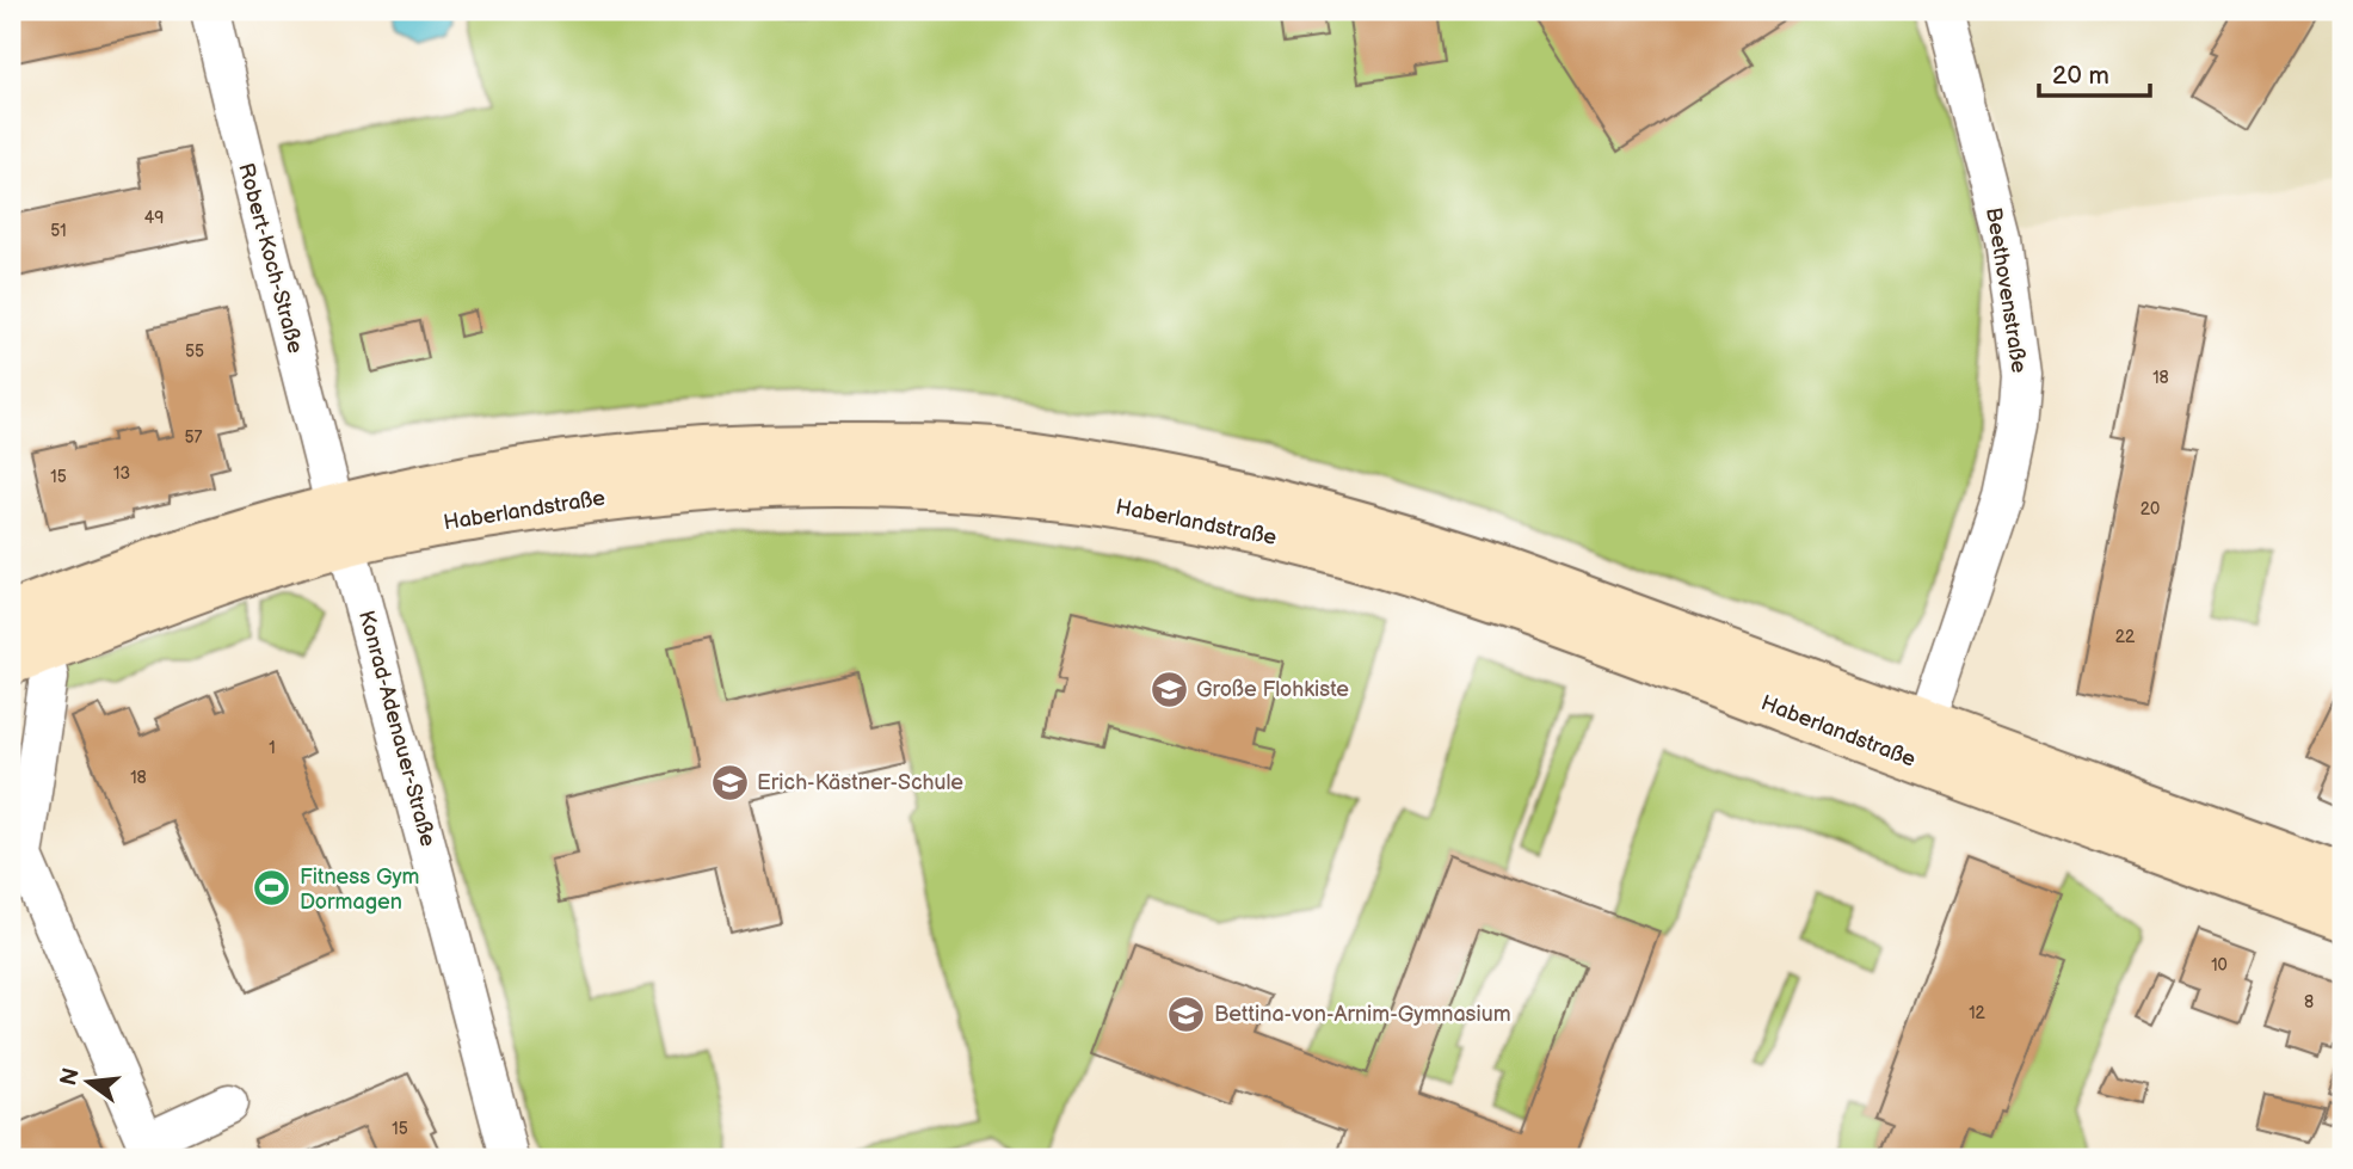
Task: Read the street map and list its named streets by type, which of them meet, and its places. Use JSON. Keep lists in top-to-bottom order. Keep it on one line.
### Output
{"streets":{"street":["Robert-Koch-Straße","Beethovenstraße","Haberlandstraße","Konrad-Adenauer-Straße"]},"crossings":[["Robert-Koch-Straße","Haberlandstraße"],["Robert-Koch-Straße","Konrad-Adenauer-Straße"],["Beethovenstraße","Haberlandstraße"],["Haberlandstraße","Konrad-Adenauer-Straße"]],"places":{"school or university":["Große Flohkiste","Erich-Kästner-Schule","Bettina-von-Arnim-Gymnasium"],"sports":["Fitness Gym Dormagen"]},"house_numbers":["49","51","55","18","57","13","15","20","22","1","18","10","8","12","15"],"scale_bar":"20 m","north":"left"}
